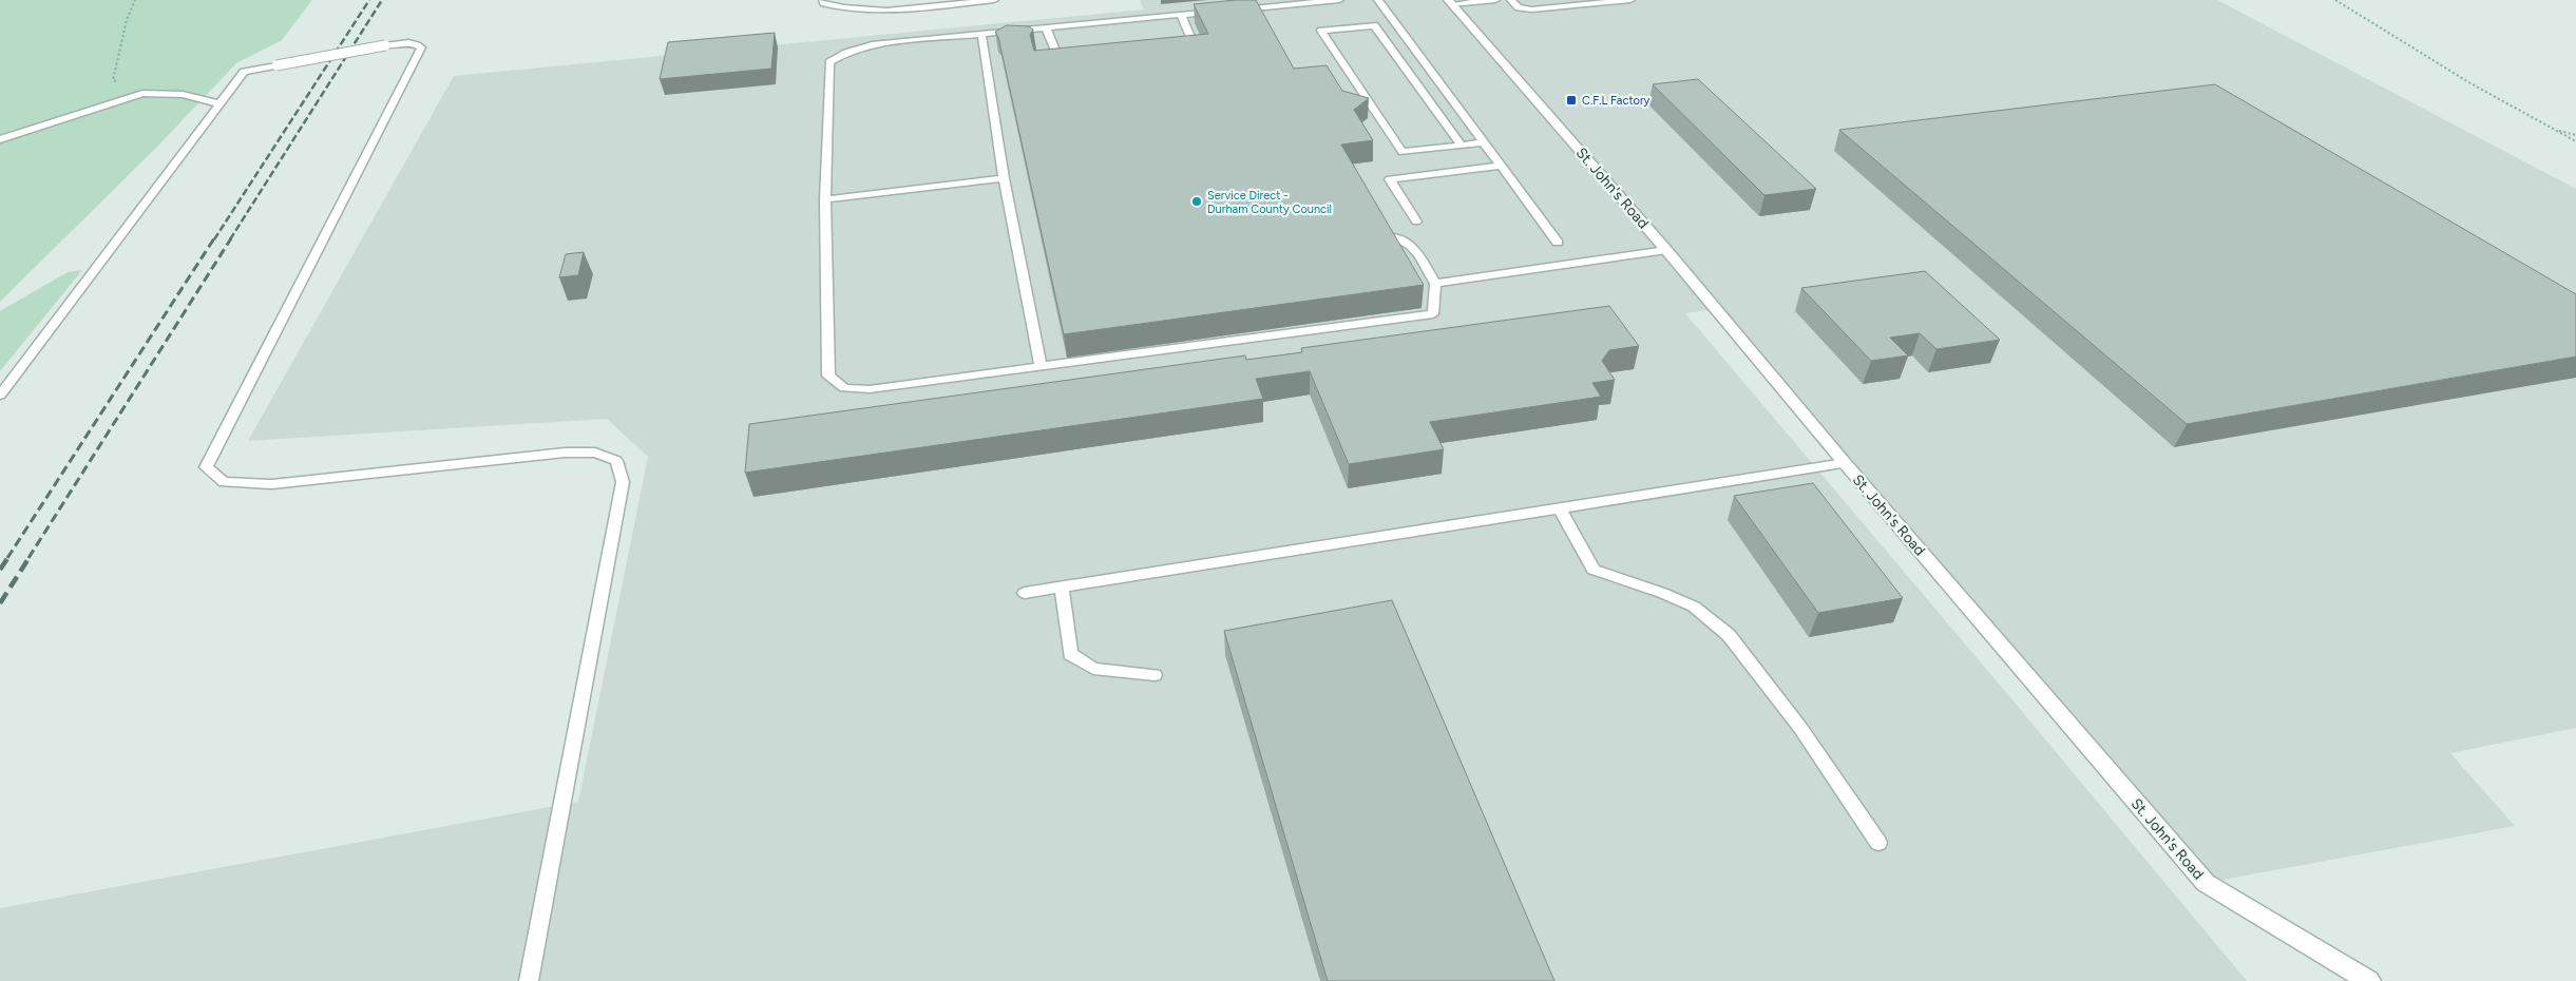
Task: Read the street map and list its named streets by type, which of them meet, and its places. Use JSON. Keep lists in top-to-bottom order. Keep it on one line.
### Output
{"streets":{"street":["St. John's Road"]},"places":{"transit":["C.F.L Factory"],"other":["Service Direct - Durham County Council"]}}
